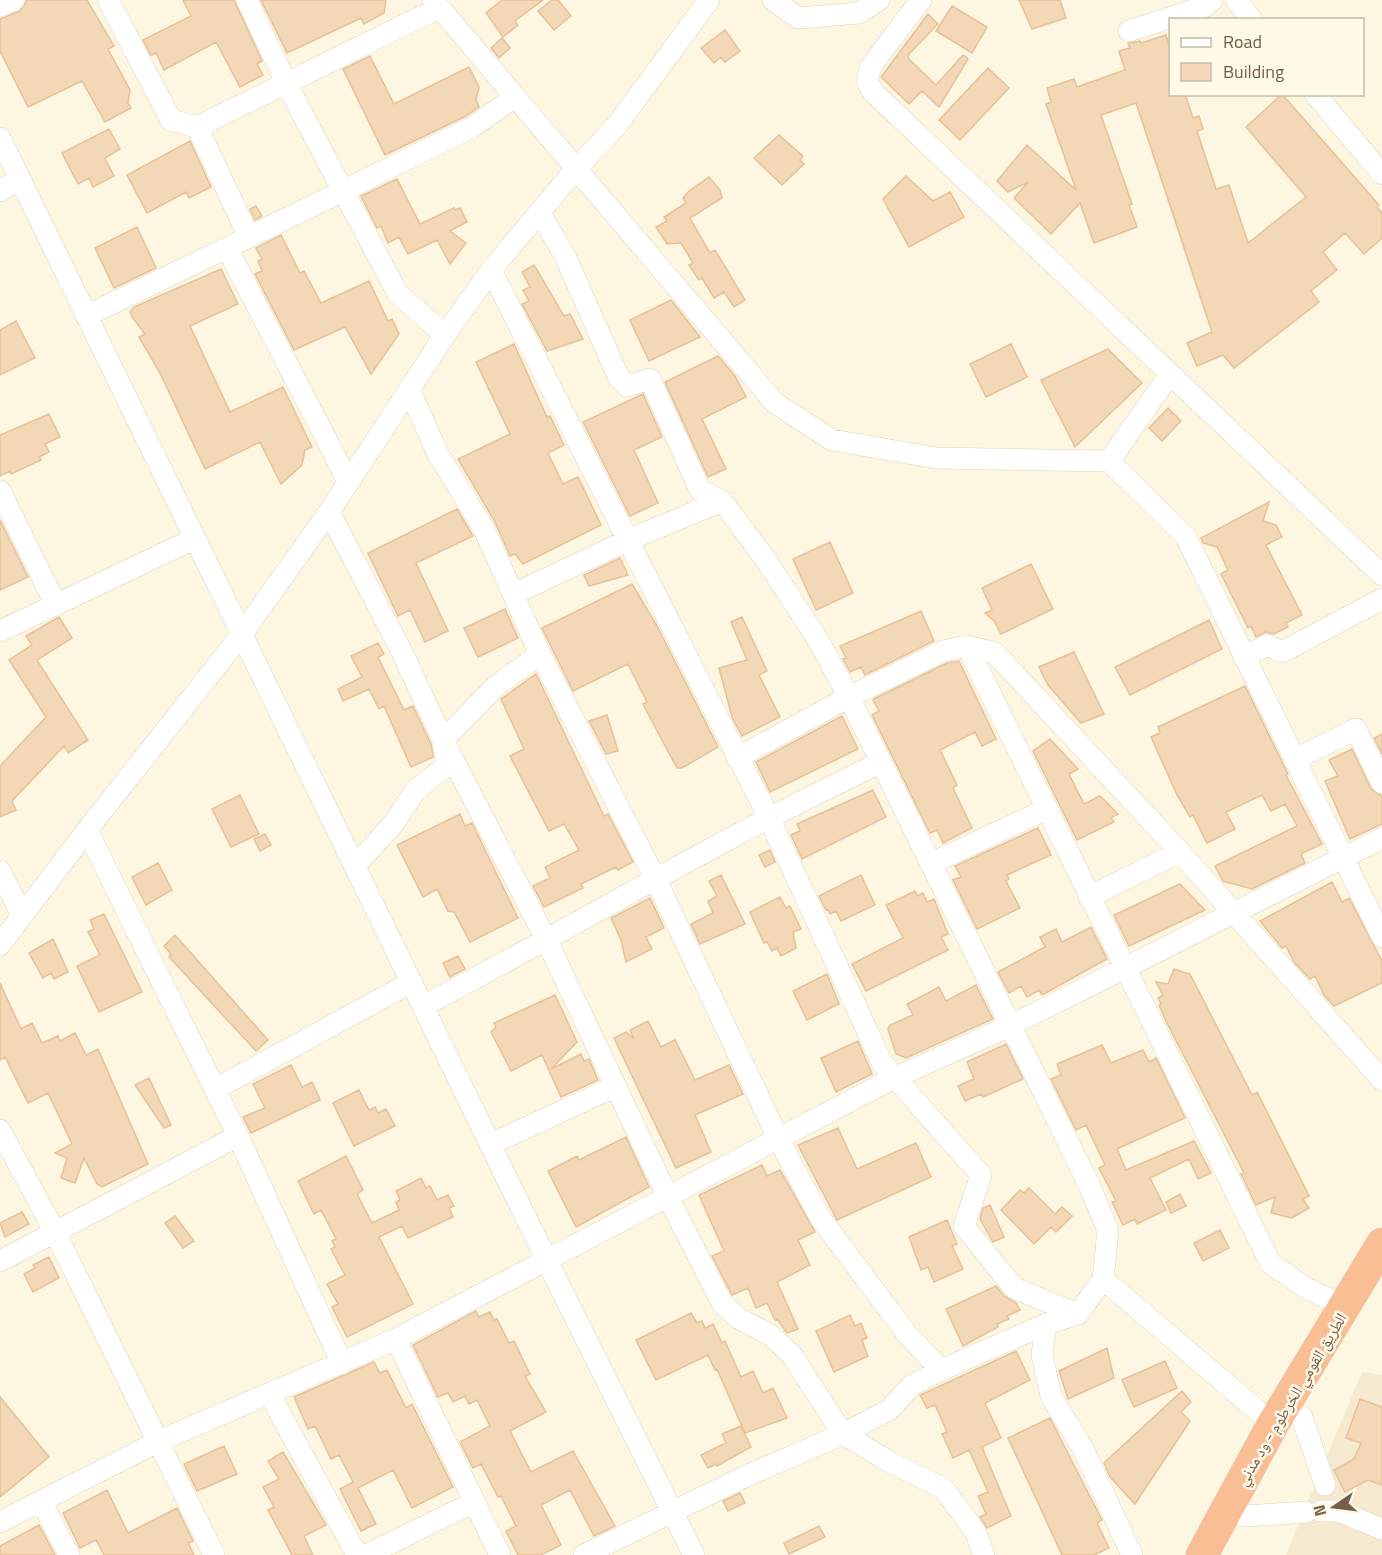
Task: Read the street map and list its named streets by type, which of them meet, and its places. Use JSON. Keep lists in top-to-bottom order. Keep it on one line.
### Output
{"streets":{"highway":["الطريق القومي الخرطوم - ود مدني"]},"legend":["Road","Building"],"north":"left"}
